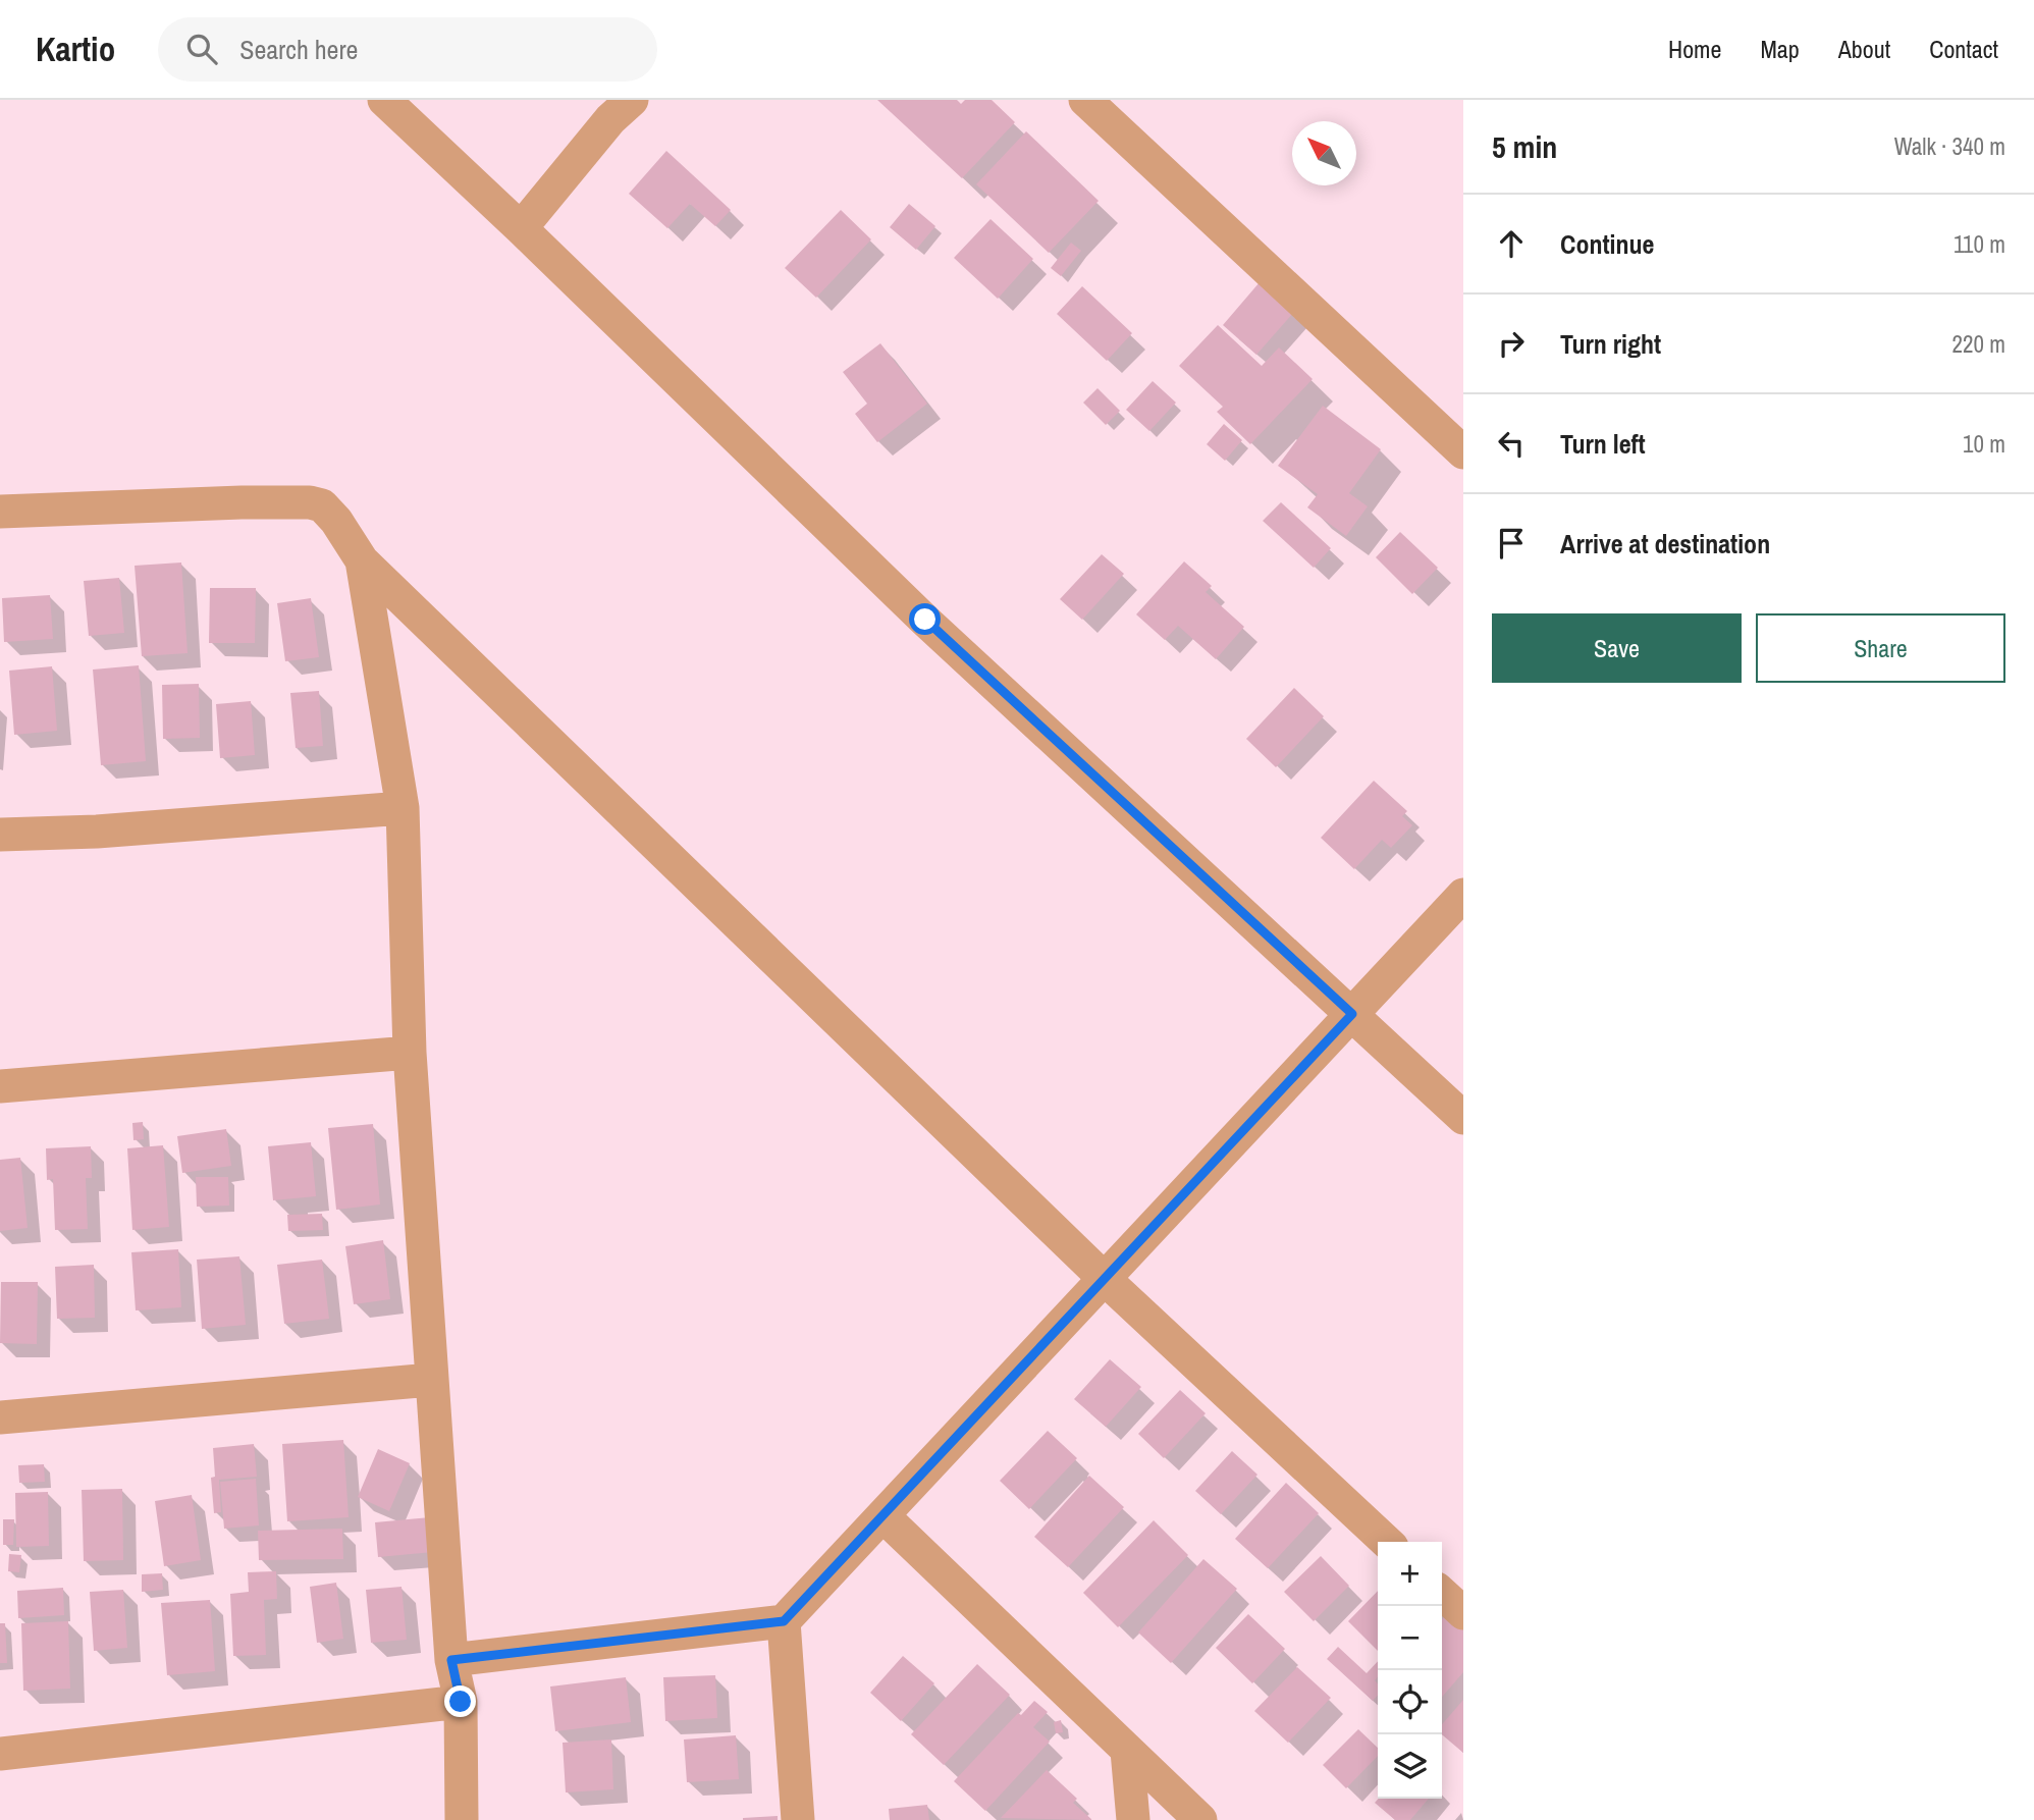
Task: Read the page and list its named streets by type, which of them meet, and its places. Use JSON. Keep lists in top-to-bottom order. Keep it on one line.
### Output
{"north":"top left","page":{"header":"Kartio","search":"Search here","nav":["Home","Map","About","Contact"],"heading":["5 min","Walk · 340 m"],"list":[["Continue","110 m"],["Turn right","220 m"],["Turn left","10 m"],"Arrive at destination"],"buttons":["Save","Share"],"map_buttons":["+","−"]}}
